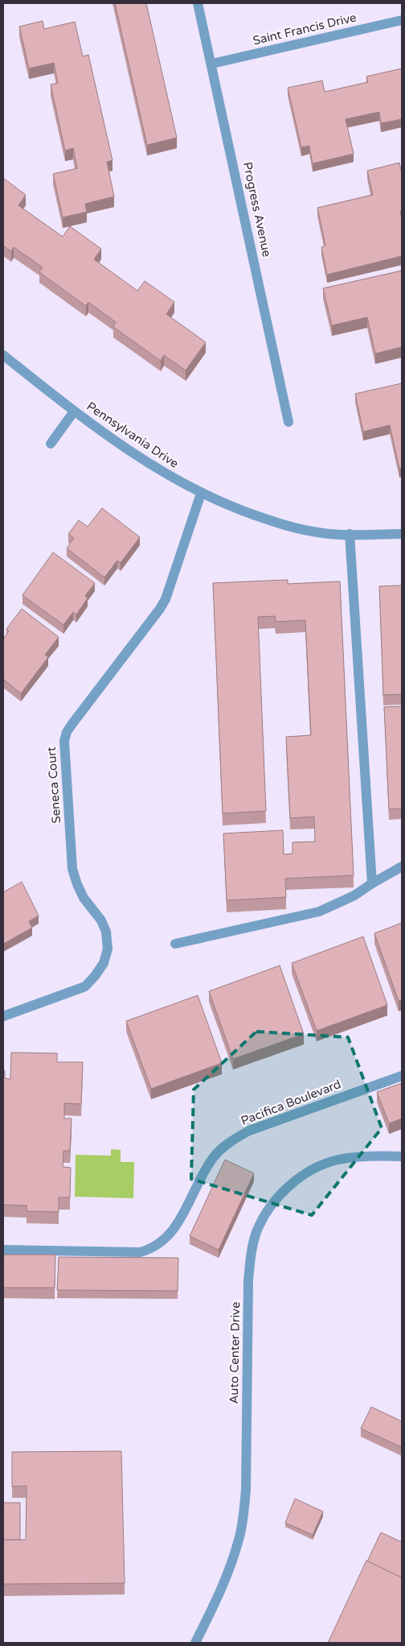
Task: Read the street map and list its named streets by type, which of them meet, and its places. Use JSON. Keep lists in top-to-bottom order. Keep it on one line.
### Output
{"streets":{"street":["Saint Francis Drive","Progress Avenue","Pennsylvania Drive","Seneca Court","Pacifica Boulevard","Auto Center Drive"]},"crossings":[["Saint Francis Drive","Progress Avenue"],["Pennsylvania Drive","Seneca Court"]]}
